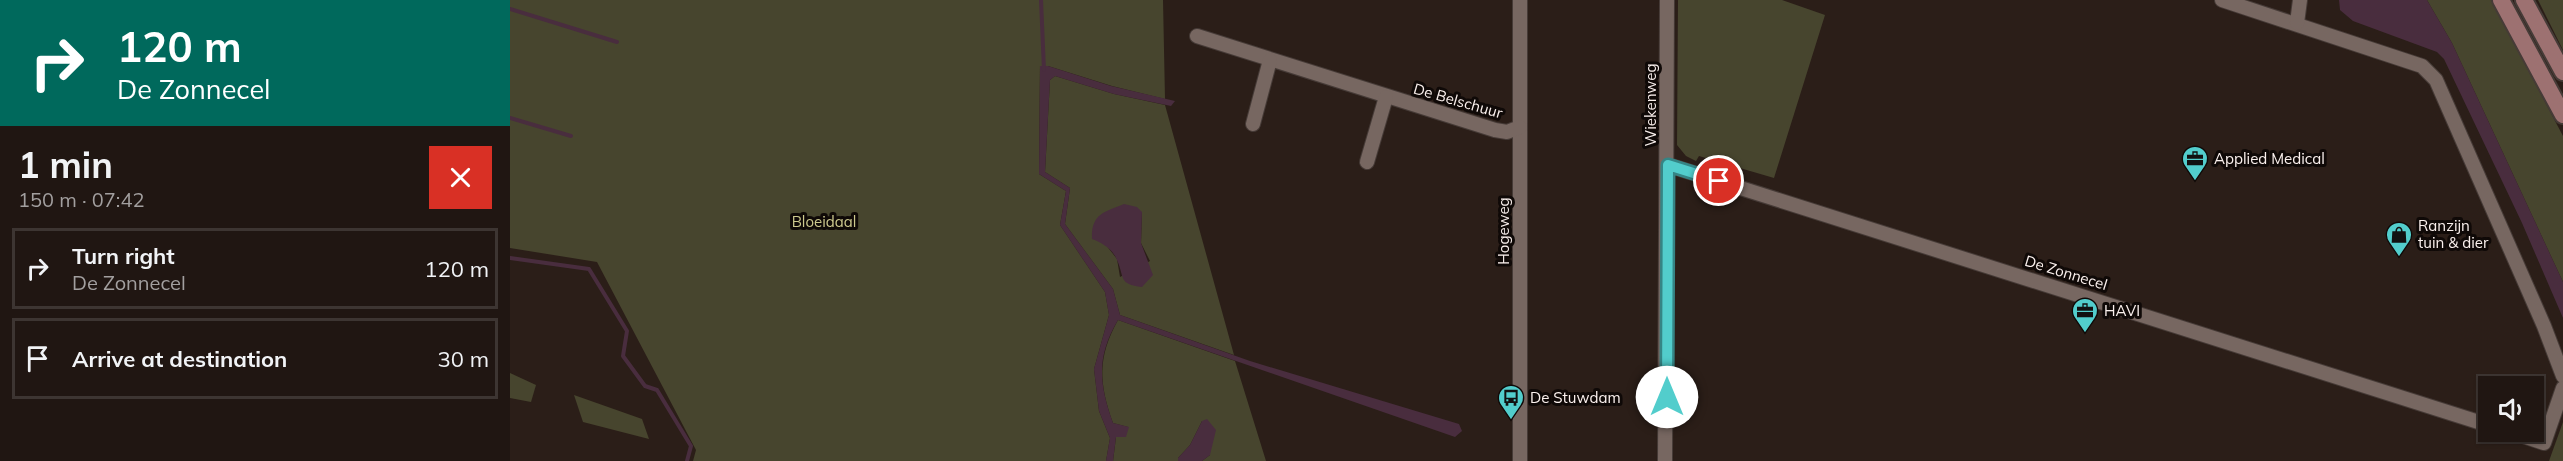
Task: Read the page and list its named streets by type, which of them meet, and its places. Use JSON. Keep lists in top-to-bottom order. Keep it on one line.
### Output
{"streets":{"street":["De Belschuur","Wiekenweg","Hogeweg","De Zonnecel"]},"crossings":[["De Belschuur","Hogeweg"],["Wiekenweg","De Zonnecel"]],"parks":["Bloeidaal"],"places":{"office":["Applied Medical","HAVI"],"shop":["Ranzijn tuin & dier"],"bus stop":["De Stuwdam"]},"page":{"turn":["120 m","De Zonnecel"],"heading":["1 min","150 m · 07:42"],"list":[{"name":"Turn right","note":"De Zonnecel","value":"120 m"},{"name":"Arrive at destination","value":"30 m"}]}}
